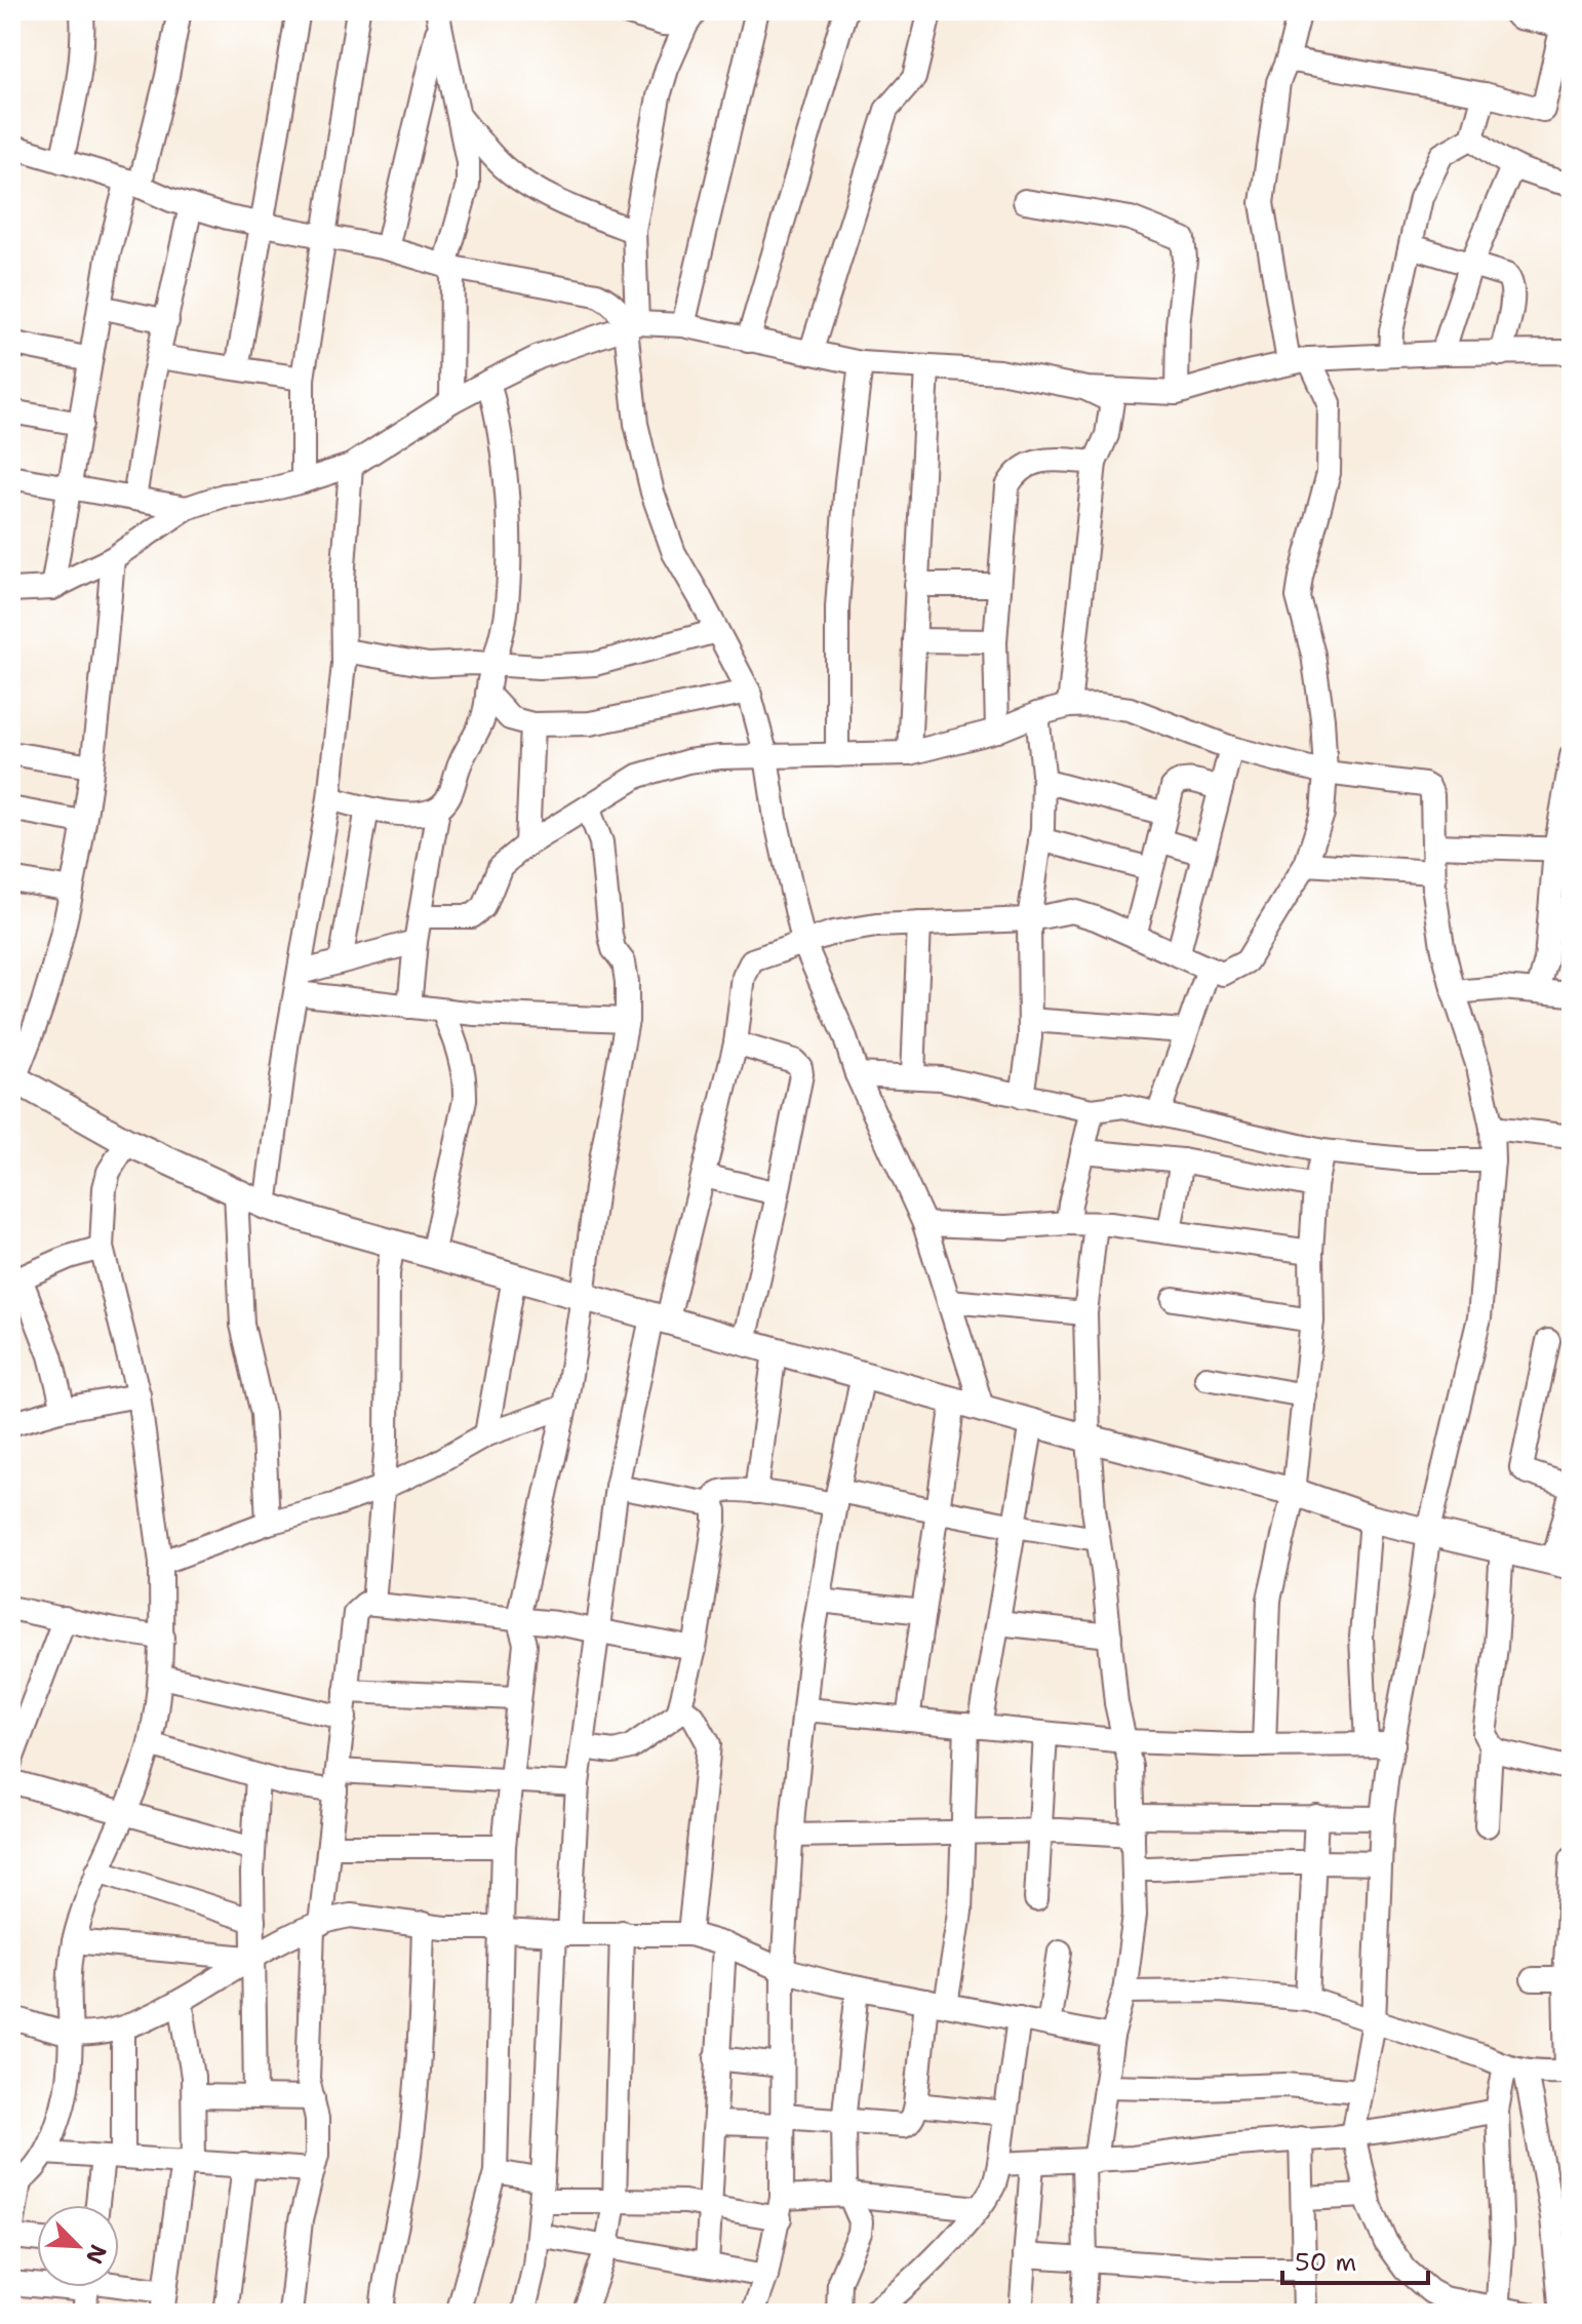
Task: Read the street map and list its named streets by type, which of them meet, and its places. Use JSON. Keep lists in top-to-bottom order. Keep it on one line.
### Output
{"scale_bar":"50 m","north":"bottom right"}
